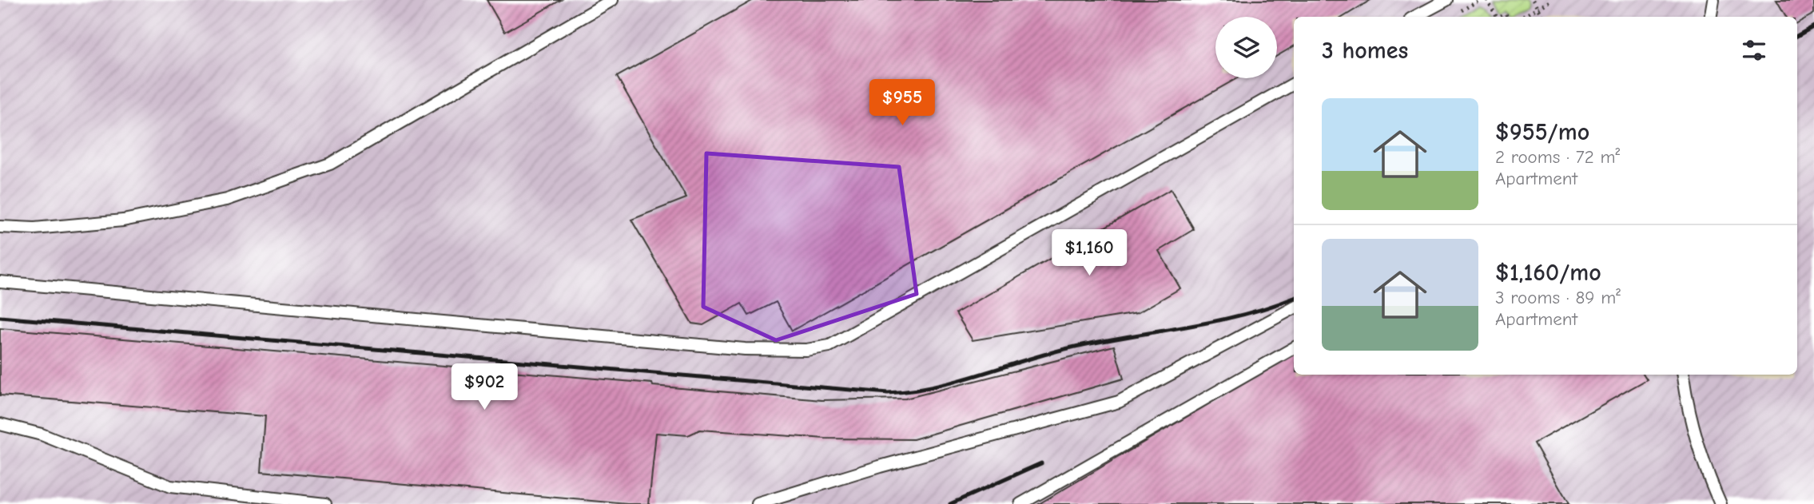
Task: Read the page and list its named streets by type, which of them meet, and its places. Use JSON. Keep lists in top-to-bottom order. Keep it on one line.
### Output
{"page":{"heading":"3 homes","price":["$955","$1,160","$902"],"list":[{"name":"$955/mo","note":"2 rooms · 72 m² · Apartment"},{"name":"$1,160/mo","note":"3 rooms · 89 m² · Apartment"}]}}
